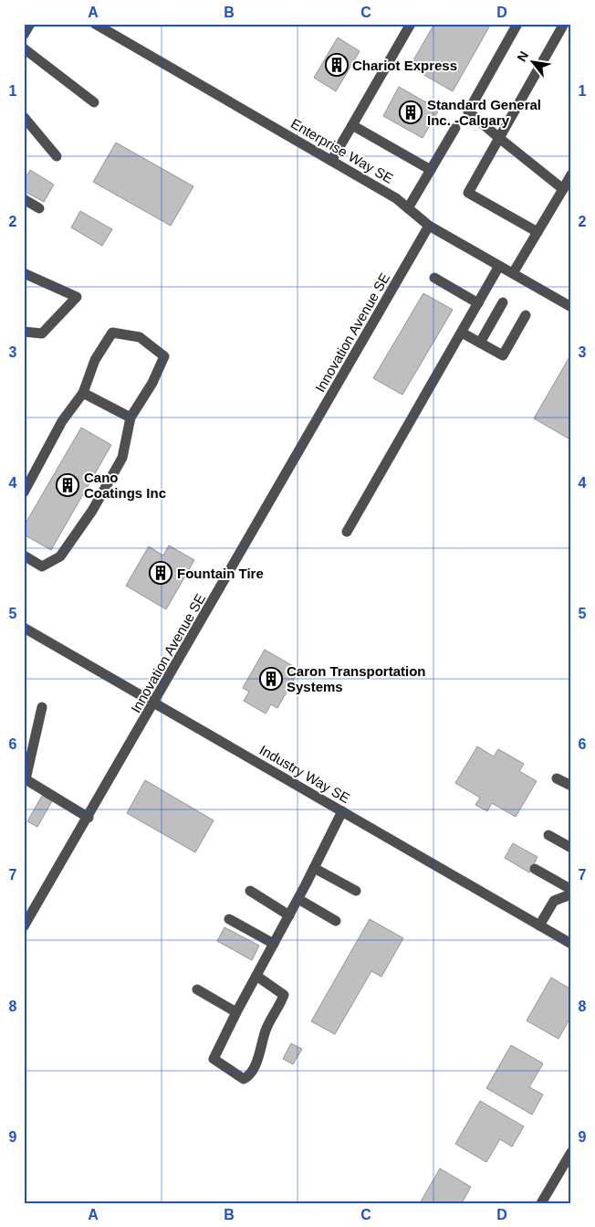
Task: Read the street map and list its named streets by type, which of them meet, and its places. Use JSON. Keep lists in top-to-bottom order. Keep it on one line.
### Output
{"streets":{"street":["Enterprise Way SE","Innovation Avenue SE","Industry Way SE"]},"crossings":[["Enterprise Way SE","Innovation Avenue SE"],["Innovation Avenue SE","Industry Way SE"]],"places":{"building":["Chariot Express","Standard General Inc. -Calgary","Cano Coatings Inc","Fountain Tire","Caron Transportation Systems"]},"north":"top left","grid":{"columns":["A","B","C","D"],"rows":["1","2","3","4","5","6","7","8","9"]}}
